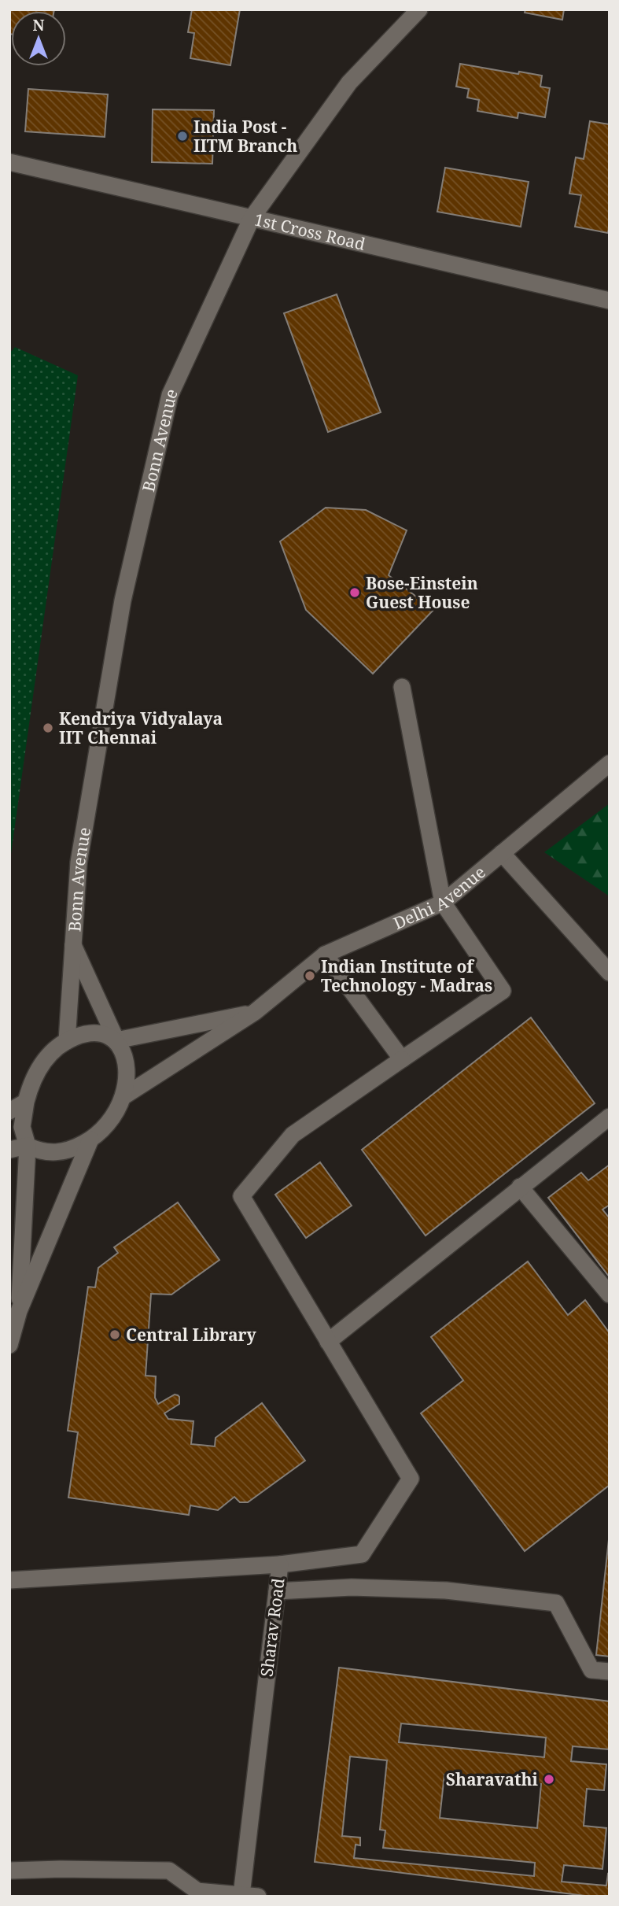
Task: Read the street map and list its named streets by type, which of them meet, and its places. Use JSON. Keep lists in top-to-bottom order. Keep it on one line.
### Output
{"streets":{"street":["1st Cross Road","Bonn Avenue","Delhi Avenue","Sharav Road"]},"crossings":[["1st Cross Road","Bonn Avenue"],["Bonn Avenue","Delhi Avenue"]],"places":["India Post - IITM Branch","Bose-Einstein Guest House","Kendriya Vidyalaya IIT Chennai","Indian Institute of Technology - Madras","Central Library","Sharavathi"],"north":"top"}
